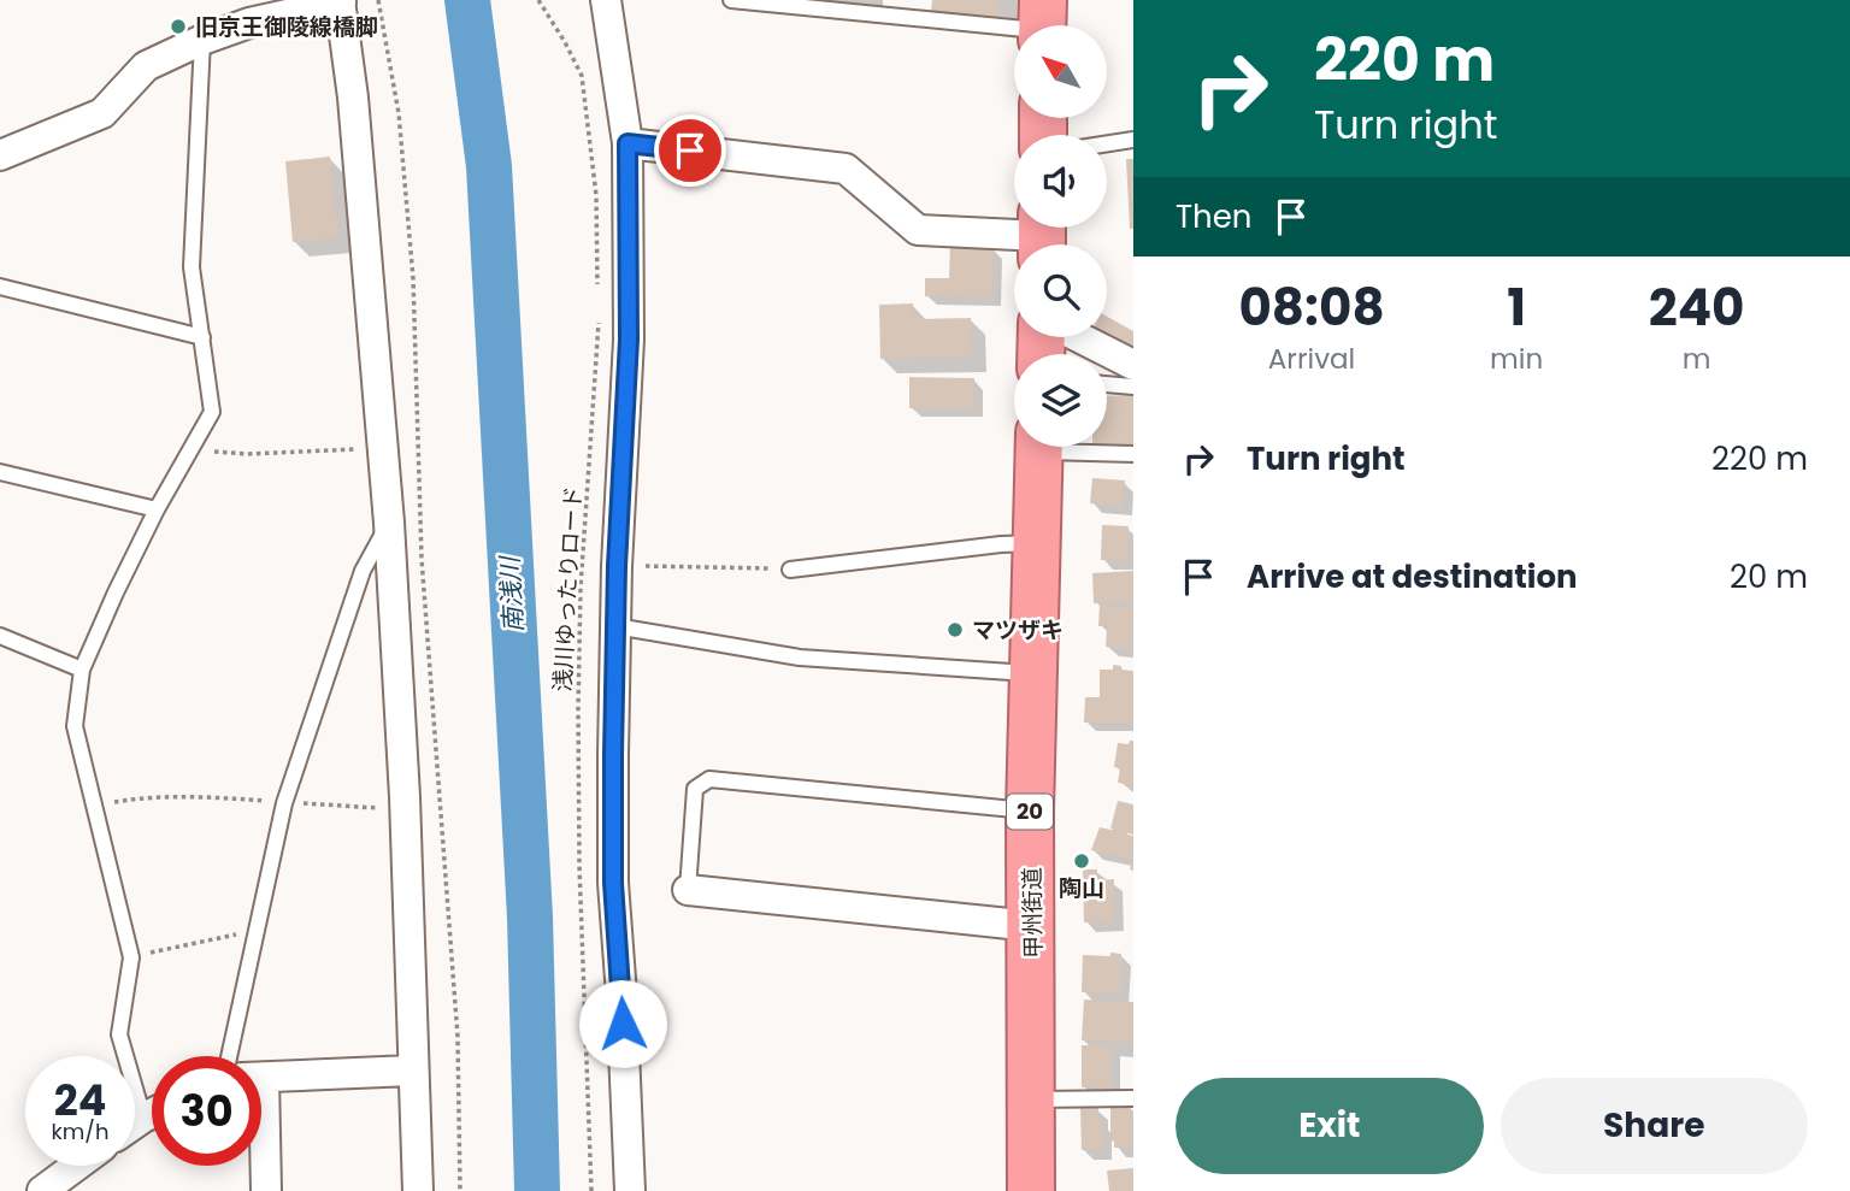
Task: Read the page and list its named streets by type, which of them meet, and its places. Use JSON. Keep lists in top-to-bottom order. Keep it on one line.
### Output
{"streets":{"highway":["20","甲州街道"],"path":["浅川ゆったりロード"]},"water":["南浅川"],"places":["旧京王御陵線橋脚","マツザキ","陶山"],"north":"top left","page":{"turn":["220 m","Turn right"],"then":"Then","eta":["08:08","Arrival","1","min","240","m"],"list":[{"name":"Turn right","value":"220 m"},{"name":"Arrive at destination","value":"20 m"}],"speed":"24 km/h","limit":"30","buttons":["Exit","Share"]}}
